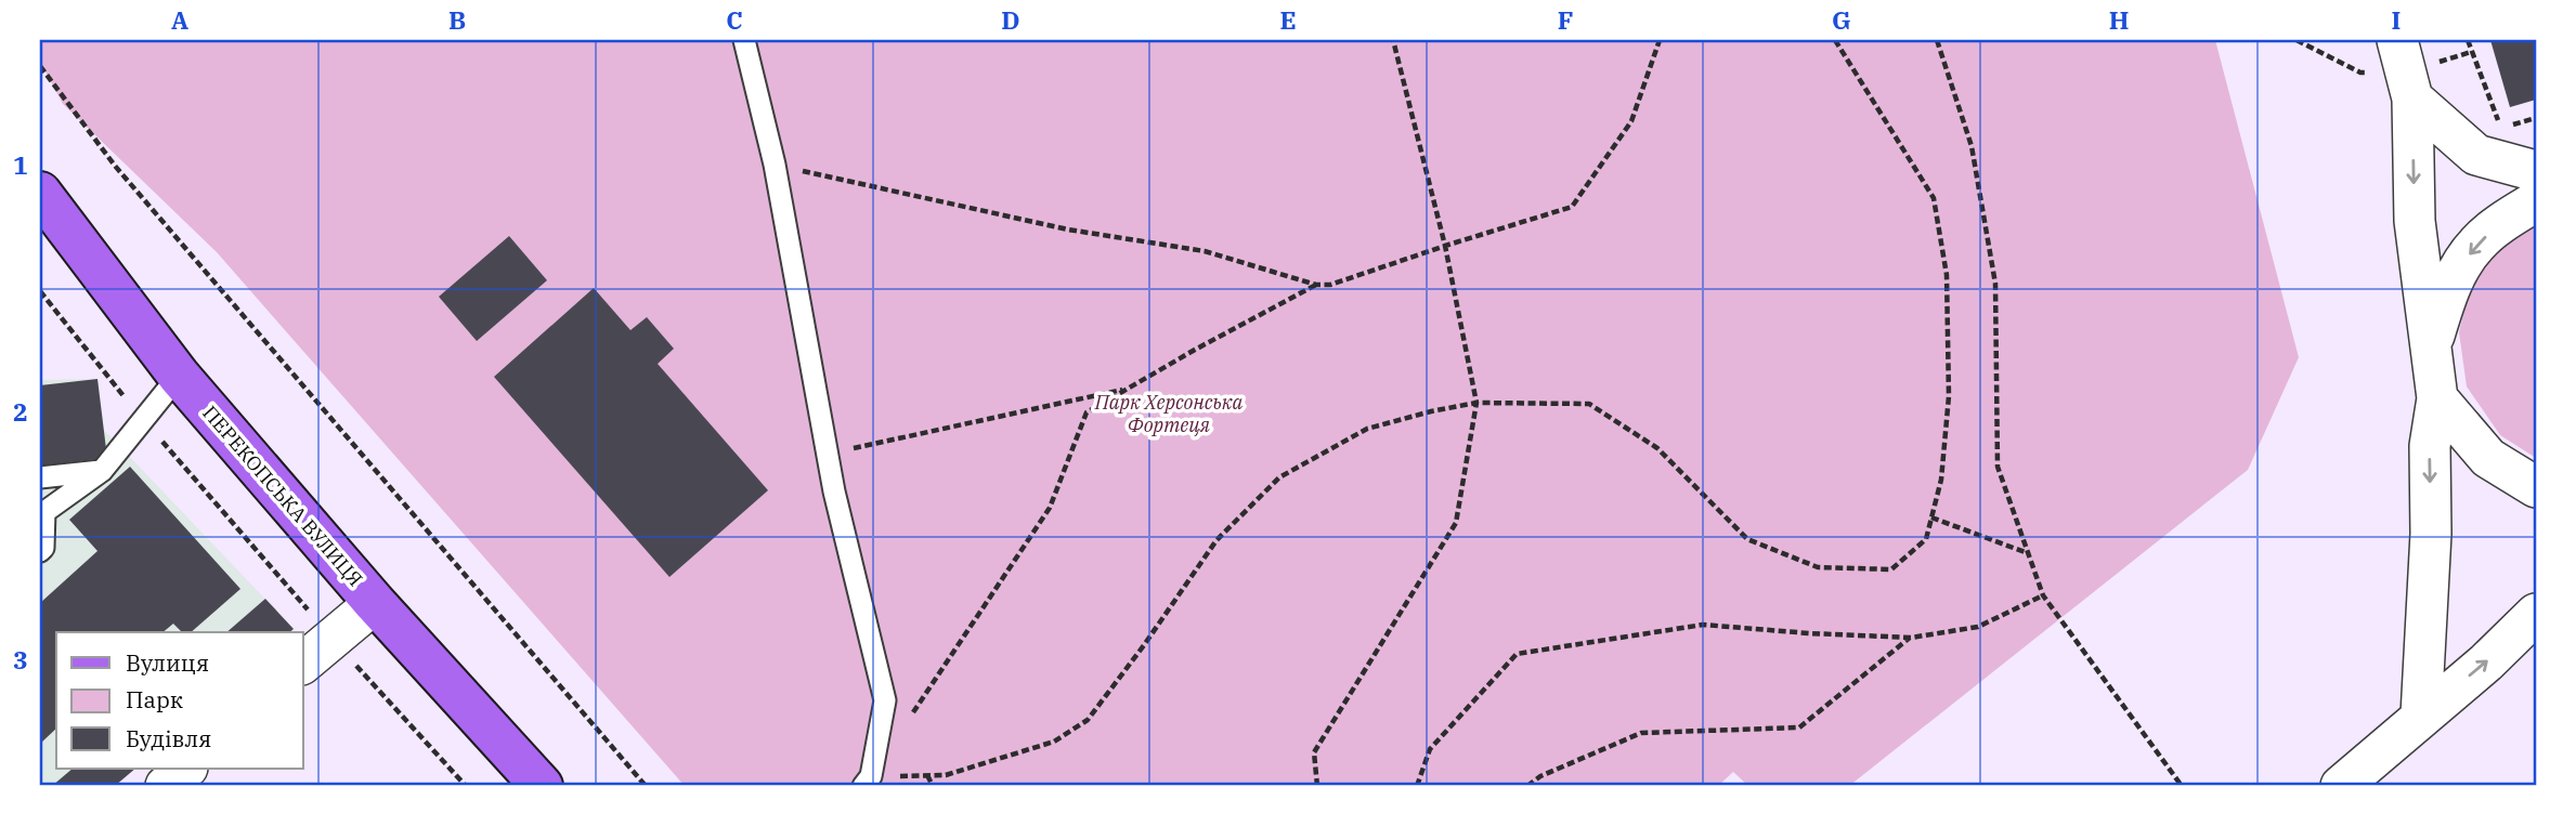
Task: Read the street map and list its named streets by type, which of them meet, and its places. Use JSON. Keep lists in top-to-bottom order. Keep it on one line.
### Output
{"streets":{"main road":["ПЕРЕКОПСЬКА ВУЛИЦЯ"]},"parks":["Парк Херсонська Фортеця"],"legend":["Вулиця","Парк","Будівля"],"grid":{"columns":["A","B","C","D","E","F","G","H","I"],"rows":["1","2","3"]}}
